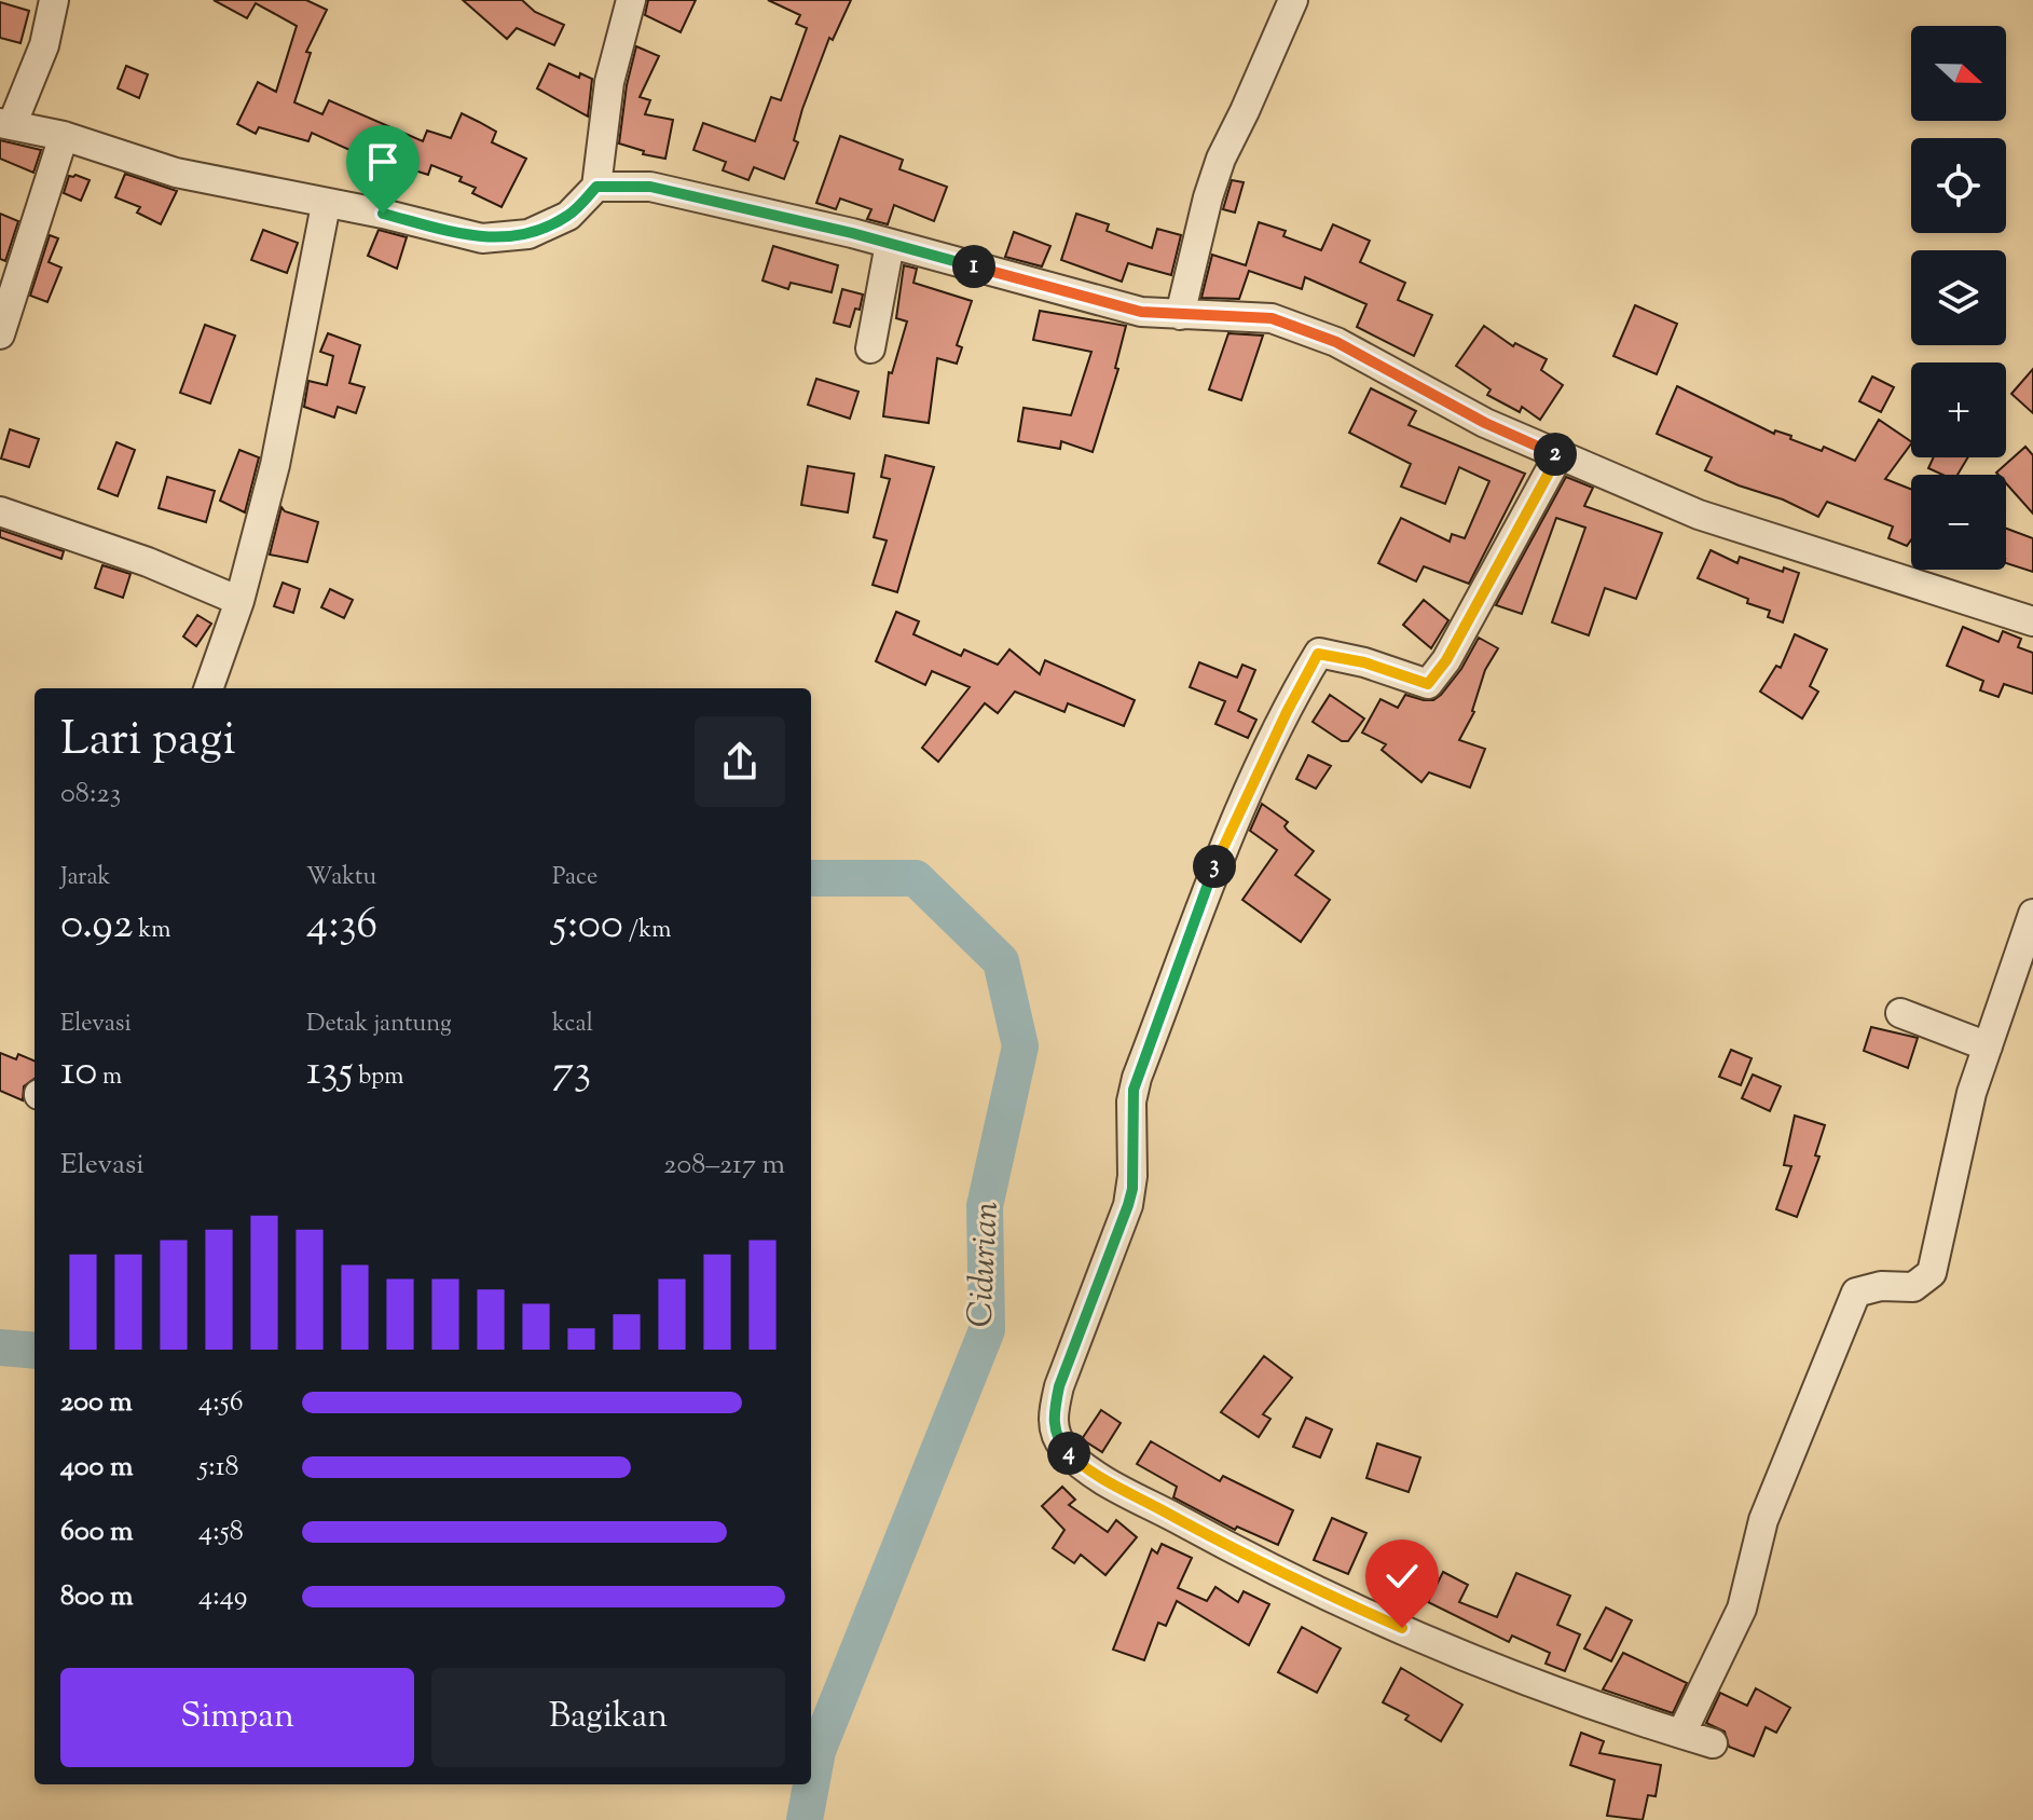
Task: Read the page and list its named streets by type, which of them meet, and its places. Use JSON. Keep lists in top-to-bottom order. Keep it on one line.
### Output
{"water":["Cidurian"],"north":"right","page":{"map_buttons":["+","−"],"pins":["1","2","3","4"],"heading":["Lari pagi","08:23"],"stats":[["Jarak","0.92 km"],["Waktu","4:36"],["Pace","5:00 /km"],["Elevasi","10 m"],["Detak jantung","135 bpm"],["kcal","73"]],"chart":["Elevasi","208–217 m"],"list":[{"name":"200 m","note":"4:56"},{"name":"400 m","note":"5:18"},{"name":"600 m","note":"4:58"},{"name":"800 m","note":"4:49"}],"buttons":["Simpan","Bagikan"]}}
